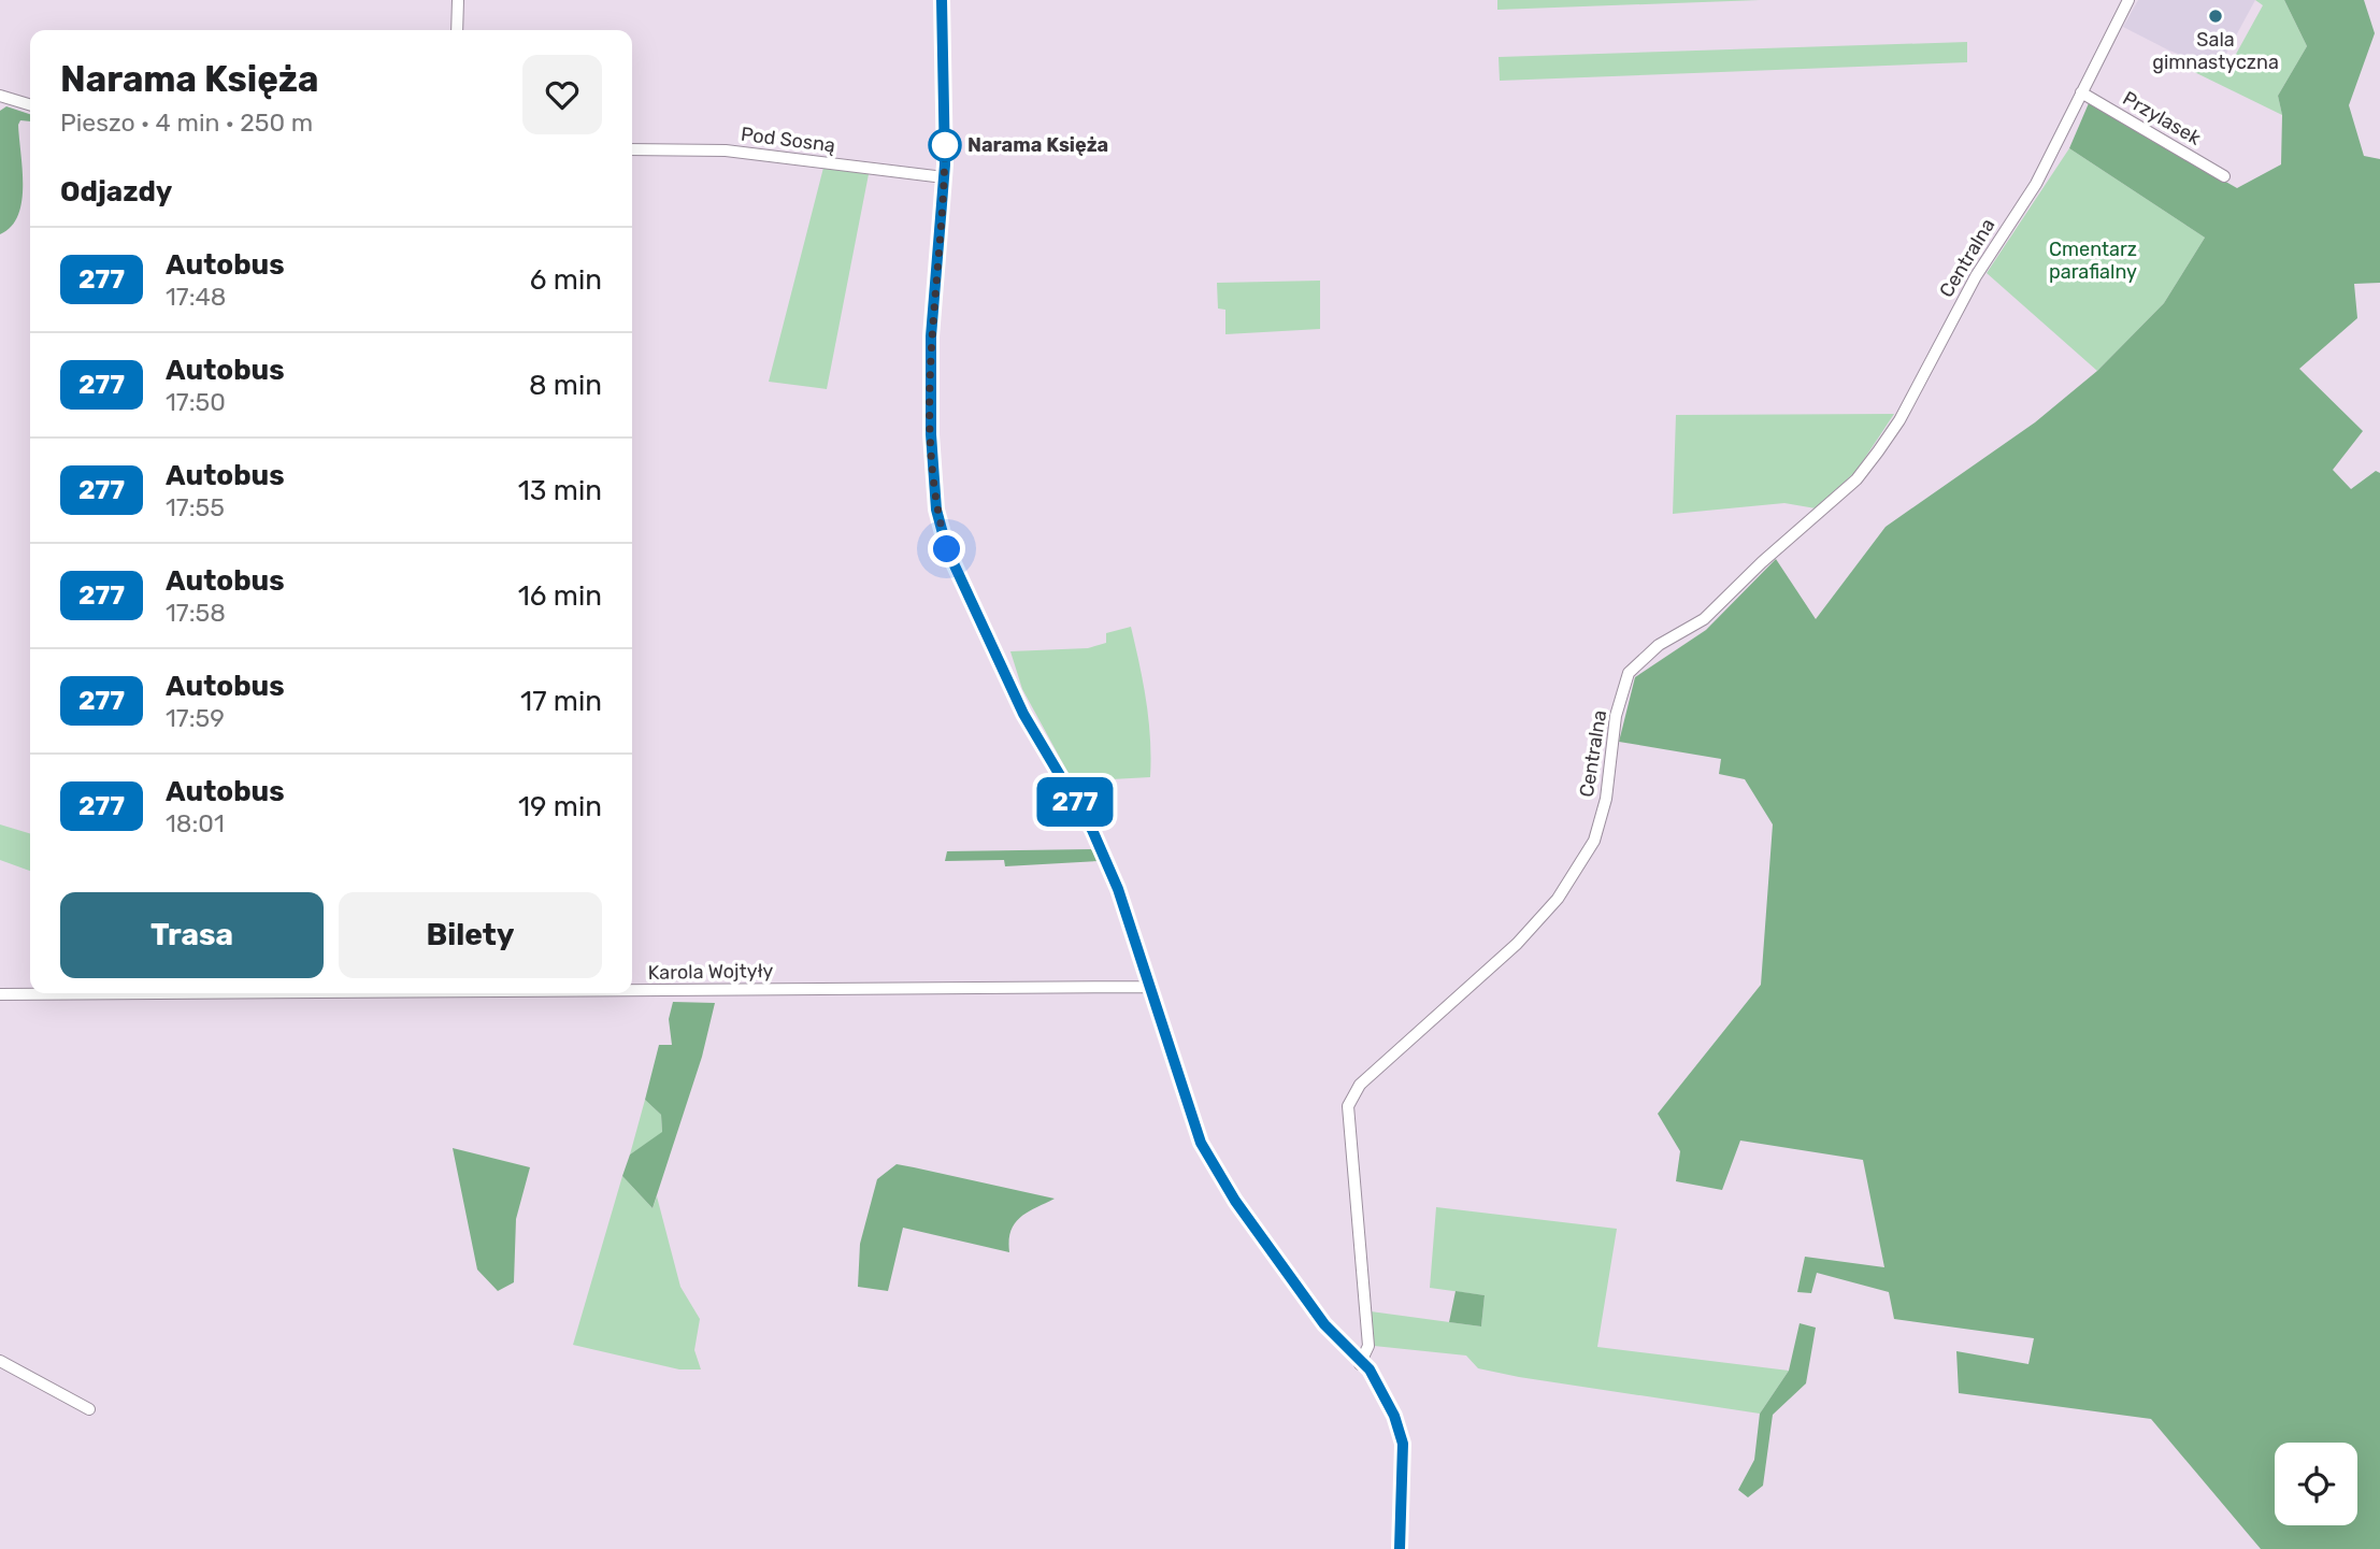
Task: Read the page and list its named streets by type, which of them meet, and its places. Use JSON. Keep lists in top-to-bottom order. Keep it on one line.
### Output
{"streets":{"street":["Przylasek","Pod Sosną","Centralna","Karola Wojtyły"]},"crossings":[["Przylasek","Centralna"]],"parks":["Cmentarz parafialny"],"places":["Sala gimnastyczna","Narama Księża"],"lines":["bus line 277"],"page":{"on_map":"277","heading":[["Narama Księża","Pieszo · 4 min · 250 m"],"Odjazdy"],"list":[{"mark":"277","name":"Autobus","note":"17:48","value":"6 min"},{"mark":"277","name":"Autobus","note":"17:50","value":"8 min"},{"mark":"277","name":"Autobus","note":"17:55","value":"13 min"},{"mark":"277","name":"Autobus","note":"17:58","value":"16 min"},{"mark":"277","name":"Autobus","note":"17:59","value":"17 min"},{"mark":"277","name":"Autobus","note":"18:01","value":"19 min"}],"buttons":["Trasa","Bilety"]}}
